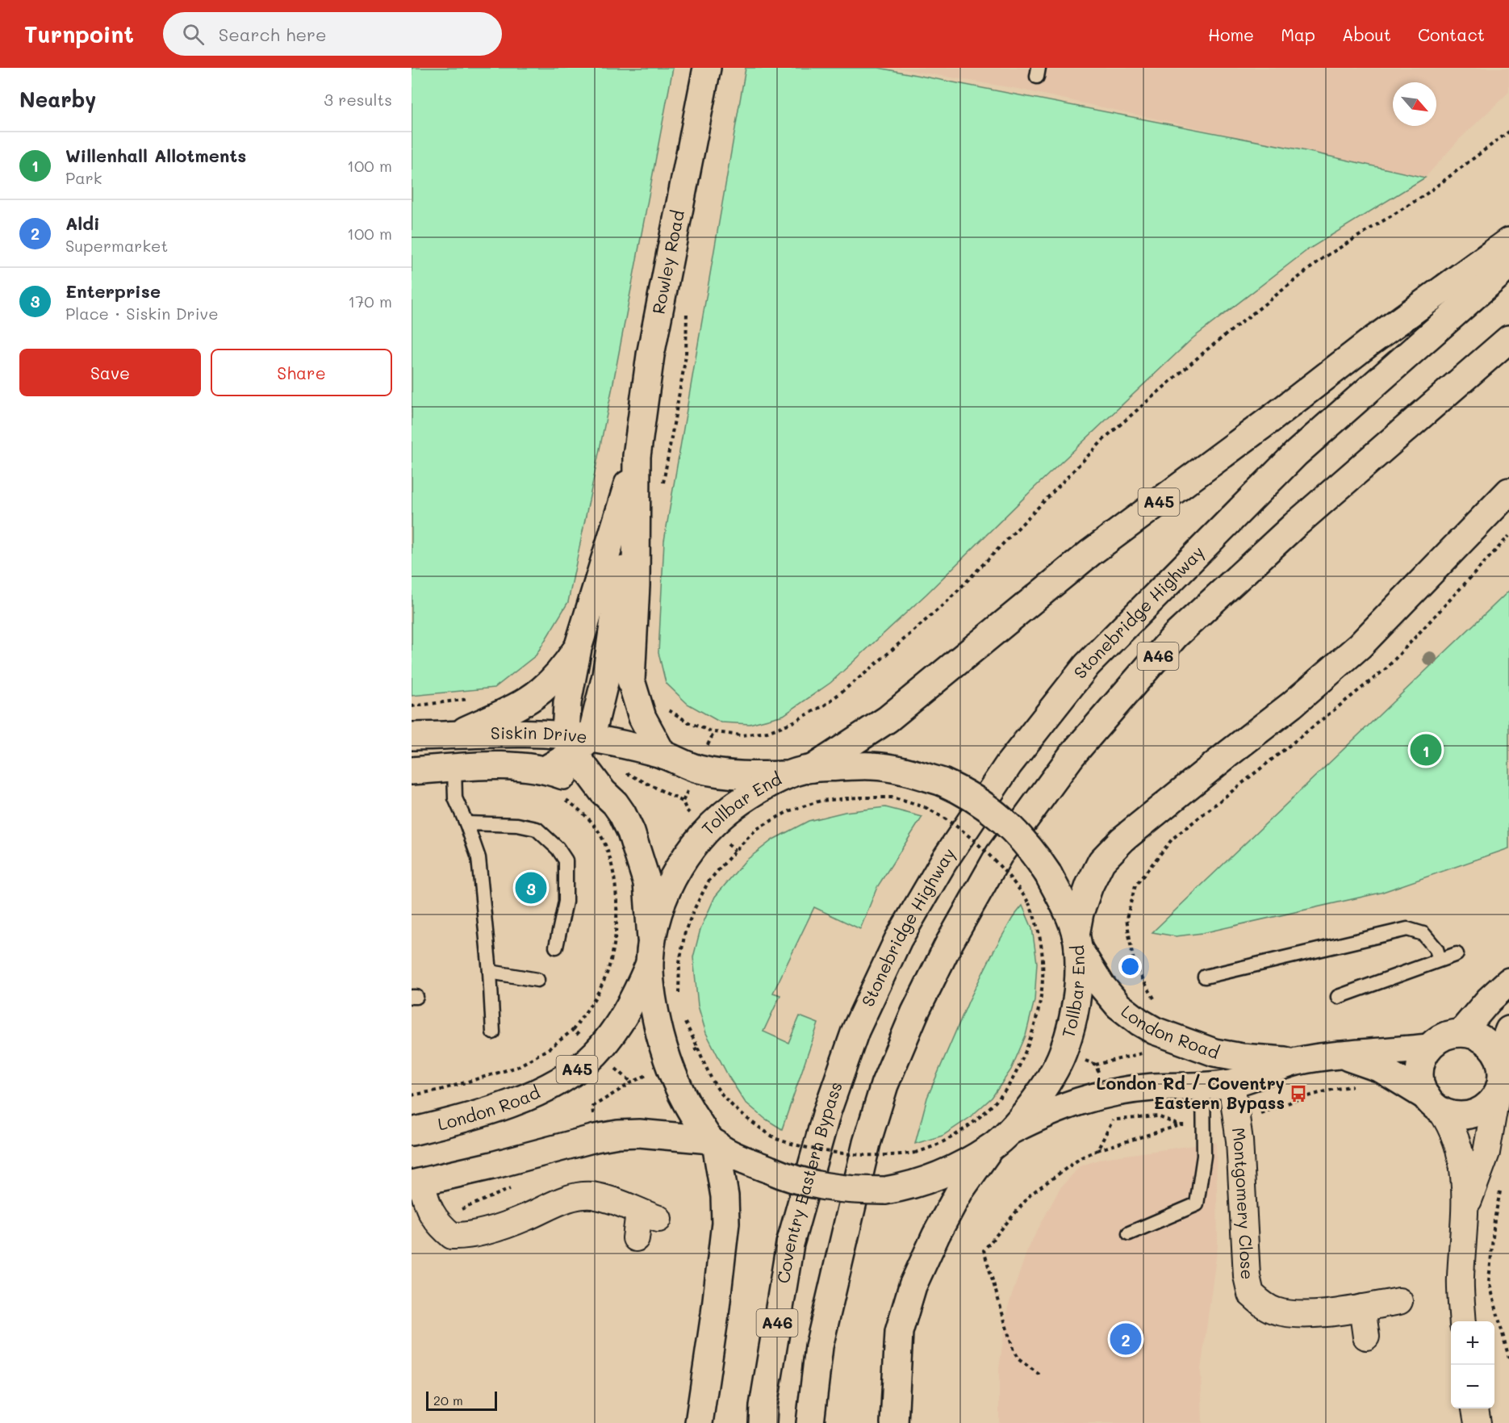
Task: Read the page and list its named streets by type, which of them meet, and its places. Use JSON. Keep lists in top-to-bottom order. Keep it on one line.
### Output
{"streets":{"main road":["Rowley Road","A45","Stonebridge Highway","A46","Siskin Drive","Tollbar End","London Road","Coventry Eastern Bypass"],"street":["Montgomery Close"]},"crossings":[["A45","Tollbar End"],["Stonebridge Highway","Coventry Eastern Bypass"],["Siskin Drive","Tollbar End"],["Tollbar End","London Road"],["London Road","Montgomery Close"]],"places":{"bus stop":["London Rd / Coventry Eastern Bypass"]},"scale_bar":"20 m","north":"bottom right","page":{"header":"Turnpoint","search":"Search here","nav":["Home","Map","About","Contact"],"heading":["Nearby","3 results"],"list":[{"mark":"1","name":"Willenhall Allotments","note":"Park","value":"100 m"},{"mark":"2","name":"Aldi","note":"Supermarket","value":"100 m"},{"mark":"3","name":"Enterprise","note":"Place · Siskin Drive","value":"170 m"}],"buttons":["Save","Share"],"pins":["1","3","2"],"map_buttons":["+","−"],"scale":"20 m"}}
